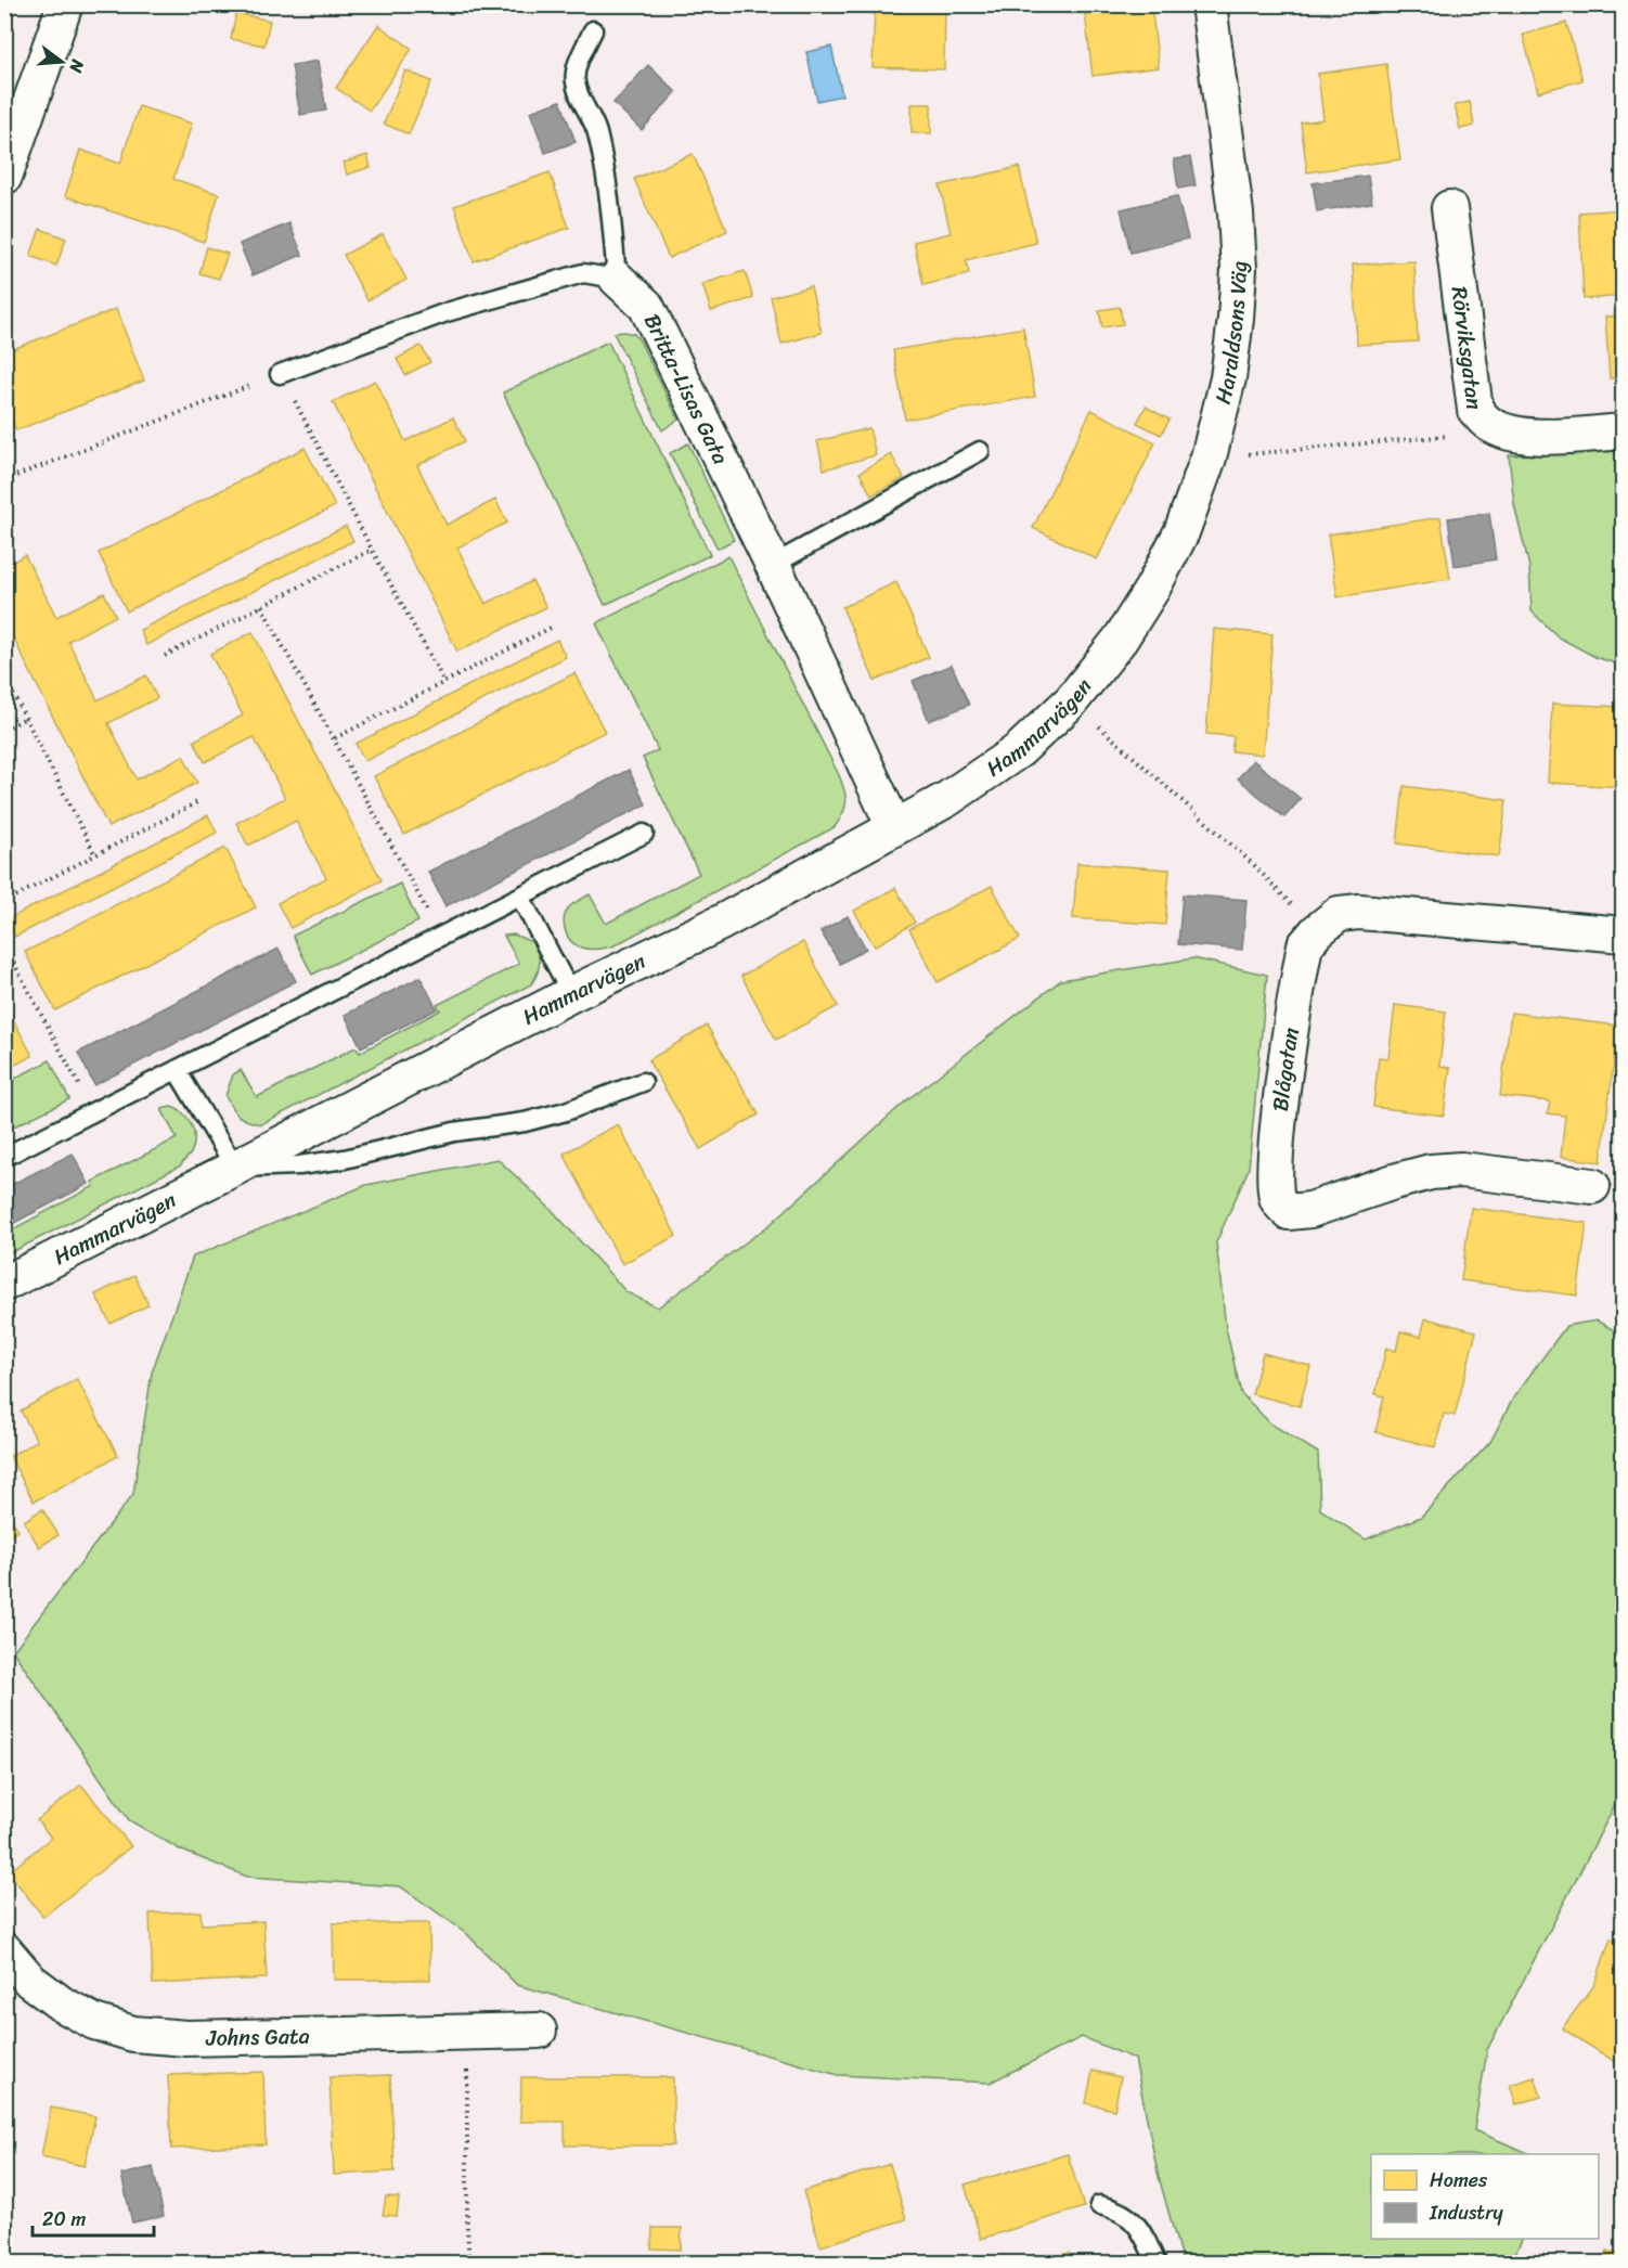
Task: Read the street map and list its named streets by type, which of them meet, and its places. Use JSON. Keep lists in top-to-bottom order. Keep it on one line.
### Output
{"streets":{"street":["Haraldsons Väg","Rörviksgatan","Britta-Lisas Gata","Hammarvägen","Blågatan","Johns Gata"]},"crossings":[["Haraldsons Väg","Hammarvägen"],["Britta-Lisas Gata","Hammarvägen"]],"legend":["Homes","Industry"],"scale_bar":"20 m","north":"right"}
